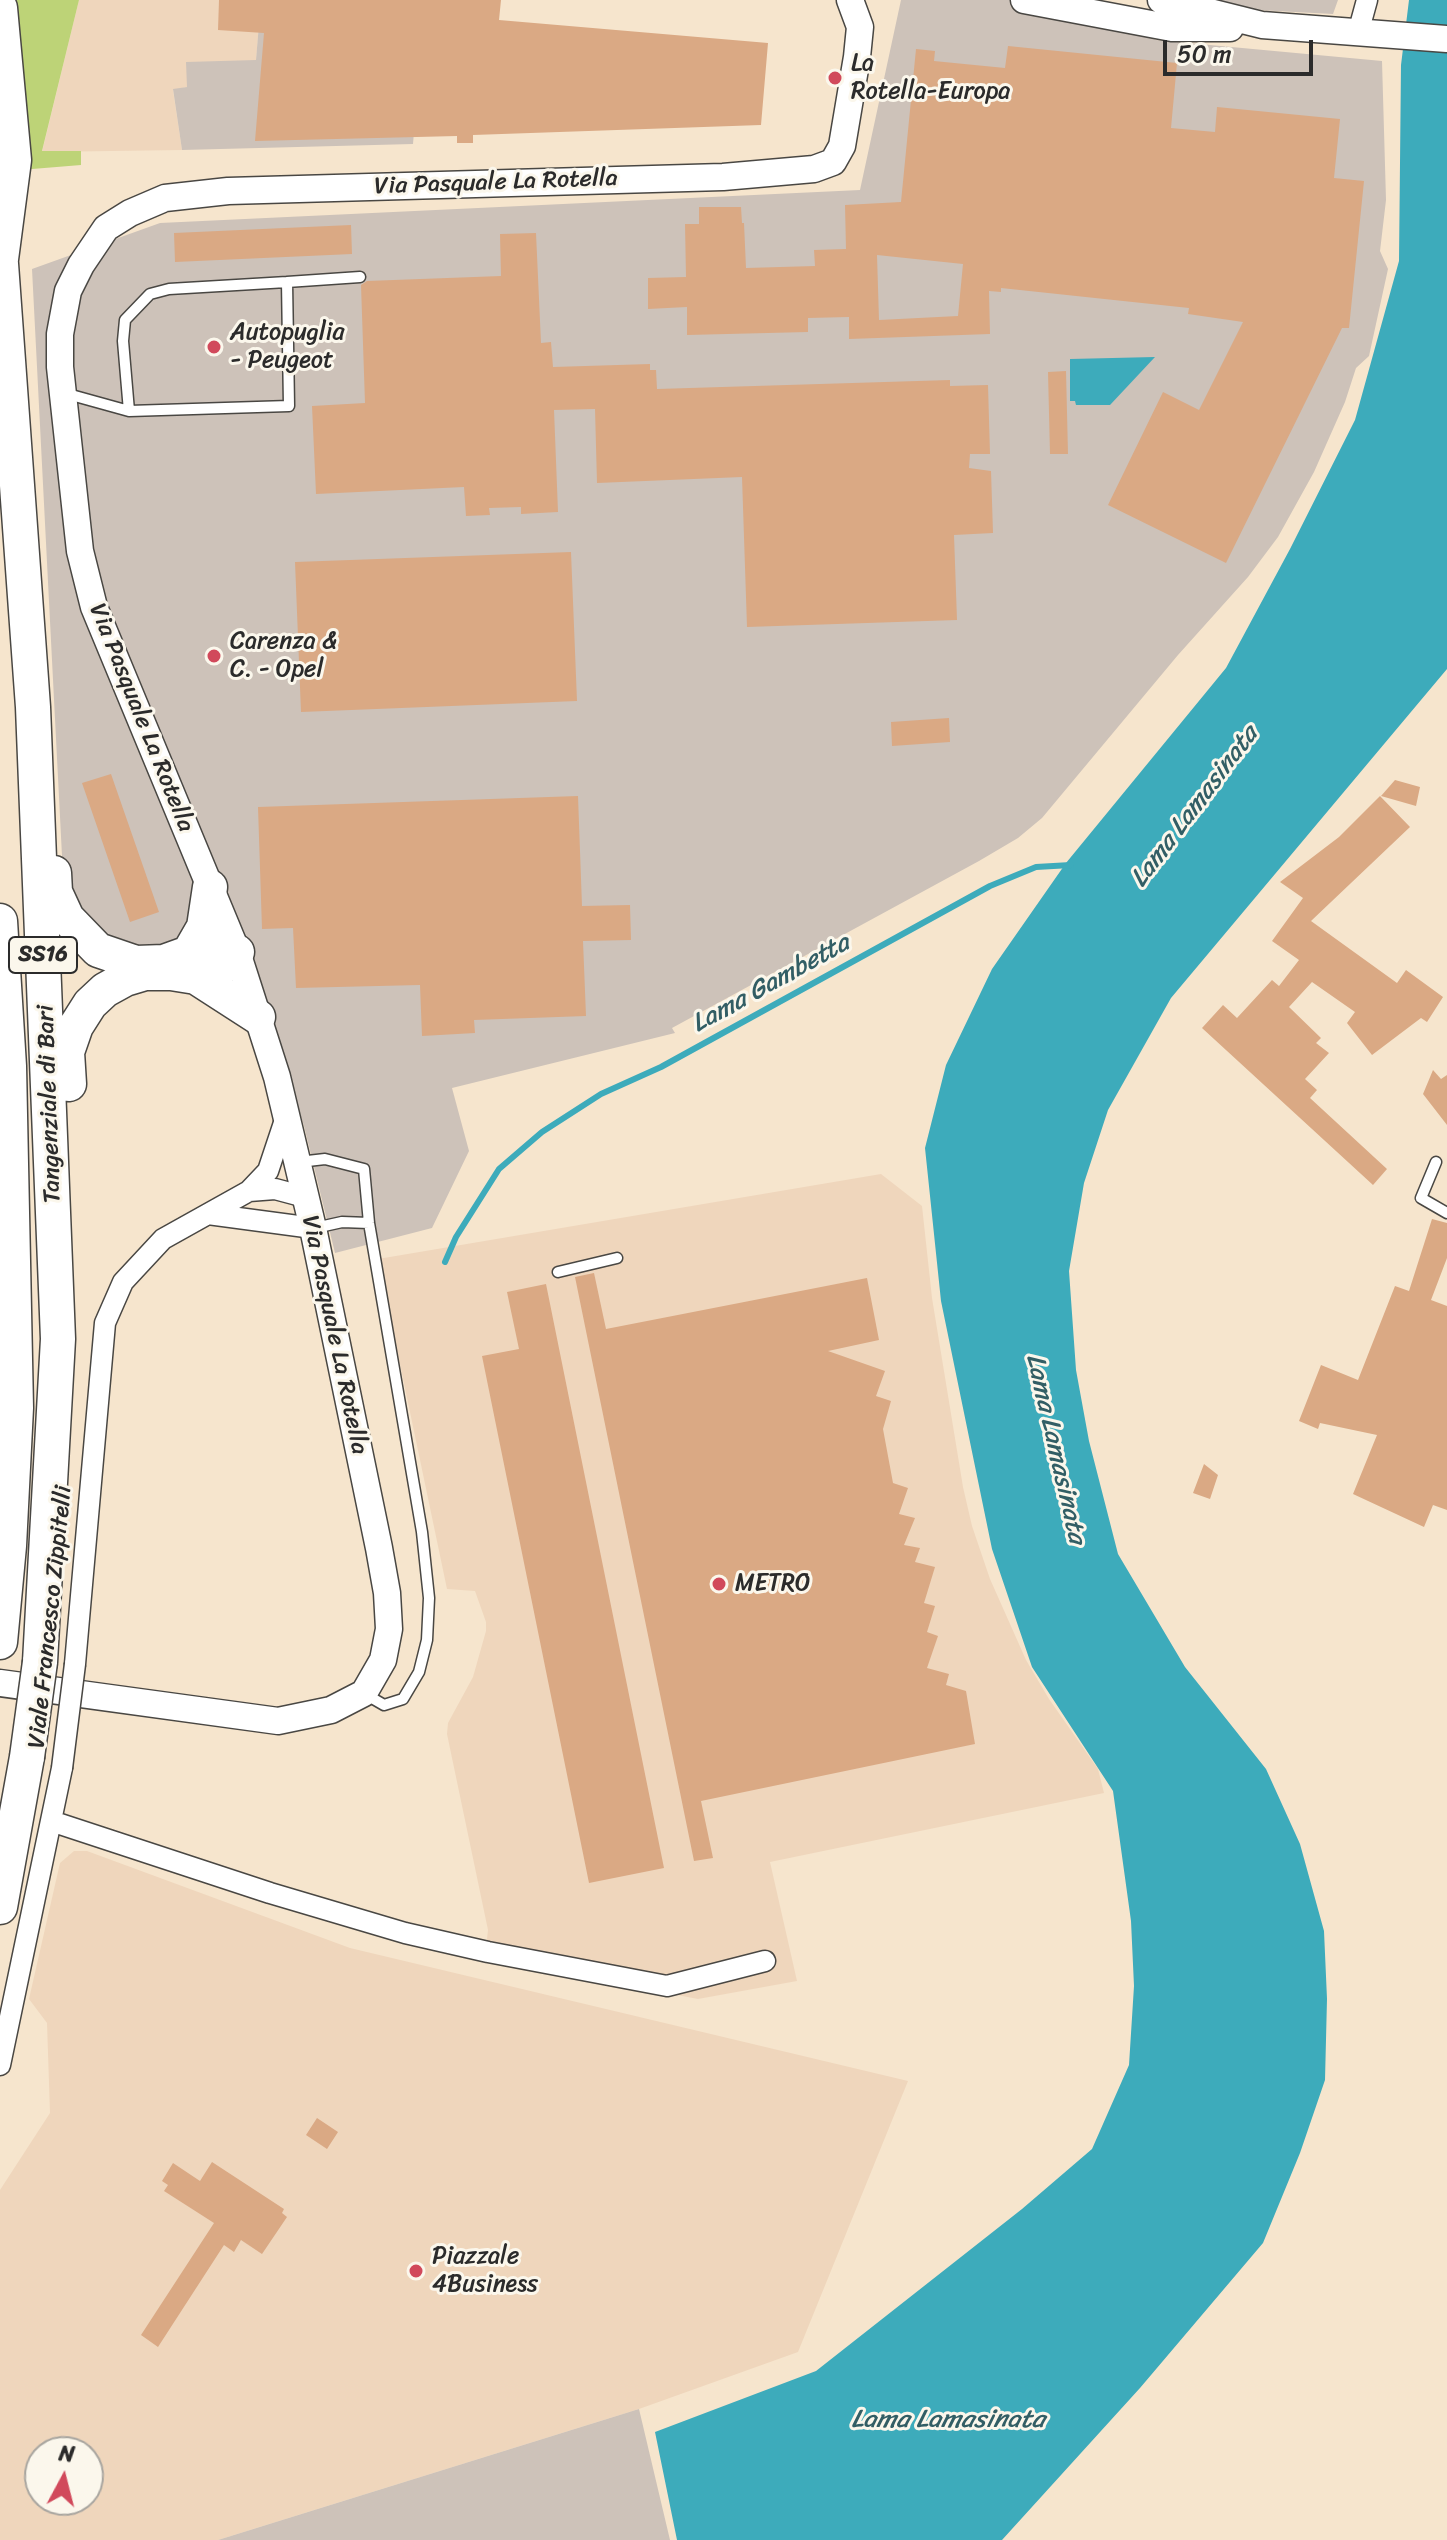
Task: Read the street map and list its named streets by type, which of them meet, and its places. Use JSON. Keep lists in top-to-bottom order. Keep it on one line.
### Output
{"streets":{"highway":["SS16","Tangenziale di Bari"],"street":["Via Pasquale La Rotella","Viale Francesco Zippitelli"]},"water":["Lama Lamasinata","Lama Gambetta"],"places":["La Rotella-Europa","Autopuglia - Peugeot","Carenza & C. - Opel","METRO","Piazzale 4Business"],"scale_bar":"50 m","north":"top"}
